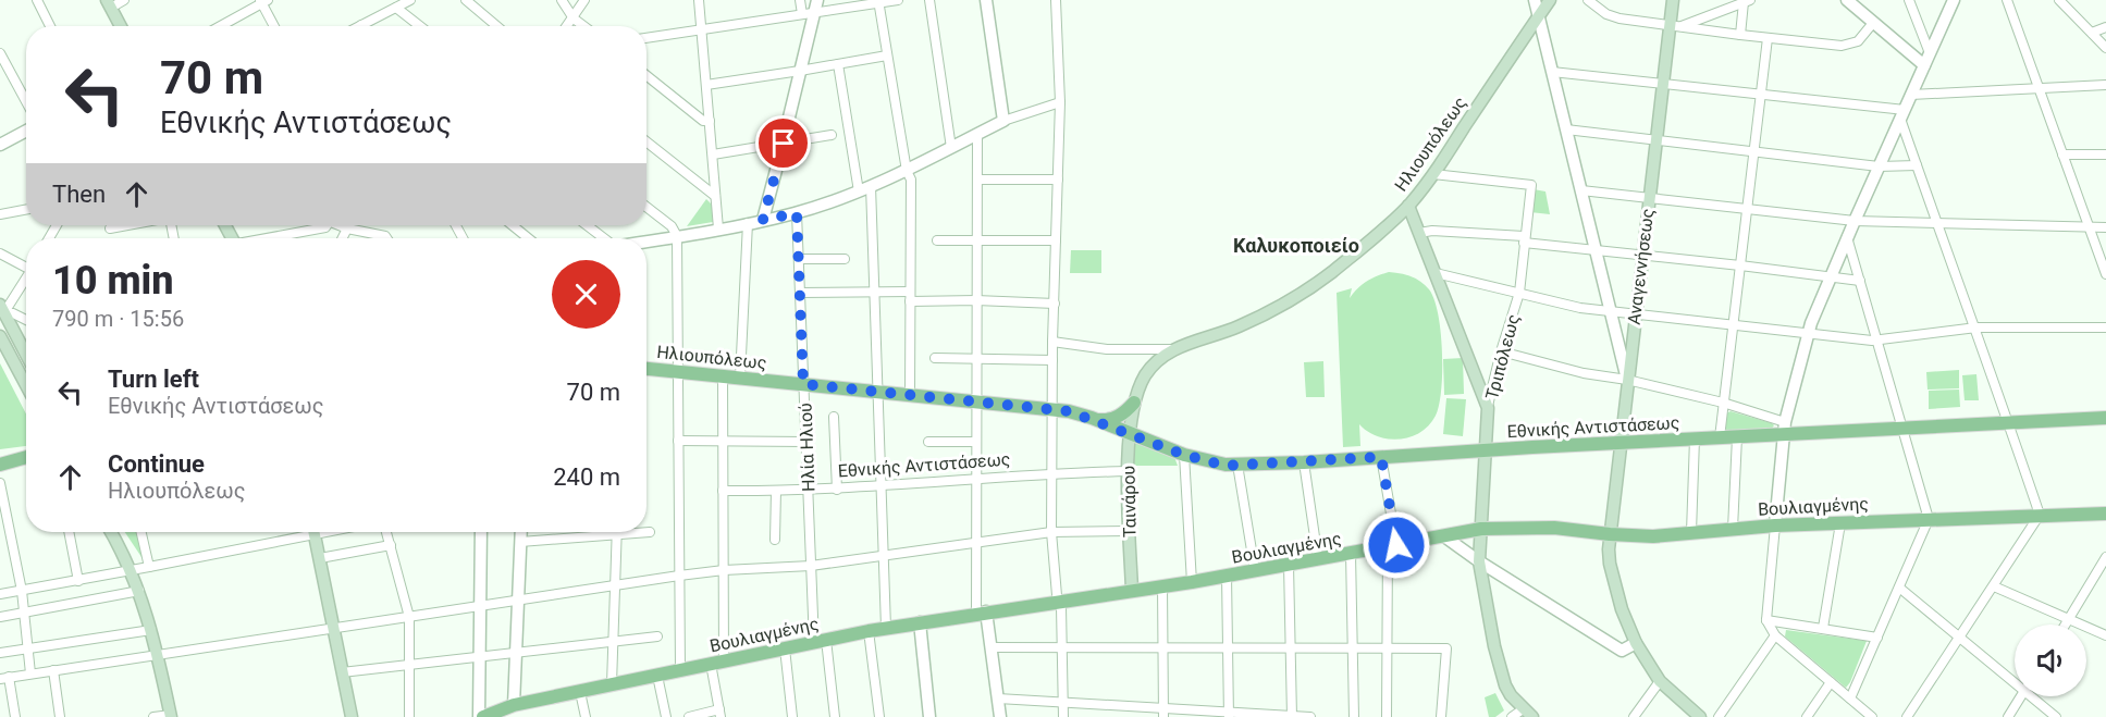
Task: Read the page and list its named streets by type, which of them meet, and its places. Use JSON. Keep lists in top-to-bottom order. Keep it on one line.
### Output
{"streets":{"main road":["Ηλιουπόλεως","Αναγεννήσεως","Τριπόλεως","Εθνικής Αντιστάσεως","Ταινάρου","Βουλιαγμένης"],"street":["Ηλία Ηλιού"]},"crossings":[["Ηλιουπόλεως","Τριπόλεως"],["Ηλιουπόλεως","Εθνικής Αντιστάσεως"],["Ηλιουπόλεως","Ηλία Ηλιού"],["Ηλιουπόλεως","Ταινάρου"],["Αναγεννήσεως","Εθνικής Αντιστάσεως"],["Αναγεννήσεως","Βουλιαγμένης"],["Τριπόλεως","Εθνικής Αντιστάσεως"],["Τριπόλεως","Βουλιαγμένης"],["Εθνικής Αντιστάσεως","Ηλία Ηλιού"],["Εθνικής Αντιστάσεως","Ταινάρου"],["Ηλία Ηλιού","Βουλιαγμένης"],["Ταινάρου","Βουλιαγμένης"]],"districts":["Καλυκοποιείο"],"page":{"turn":["70 m","Εθνικής Αντιστάσεως"],"then":"Then","heading":["10 min","790 m · 15:56"],"list":[{"name":"Turn left","note":"Εθνικής Αντιστάσεως","value":"70 m"},{"name":"Continue","note":"Ηλιουπόλεως","value":"240 m"}]}}
